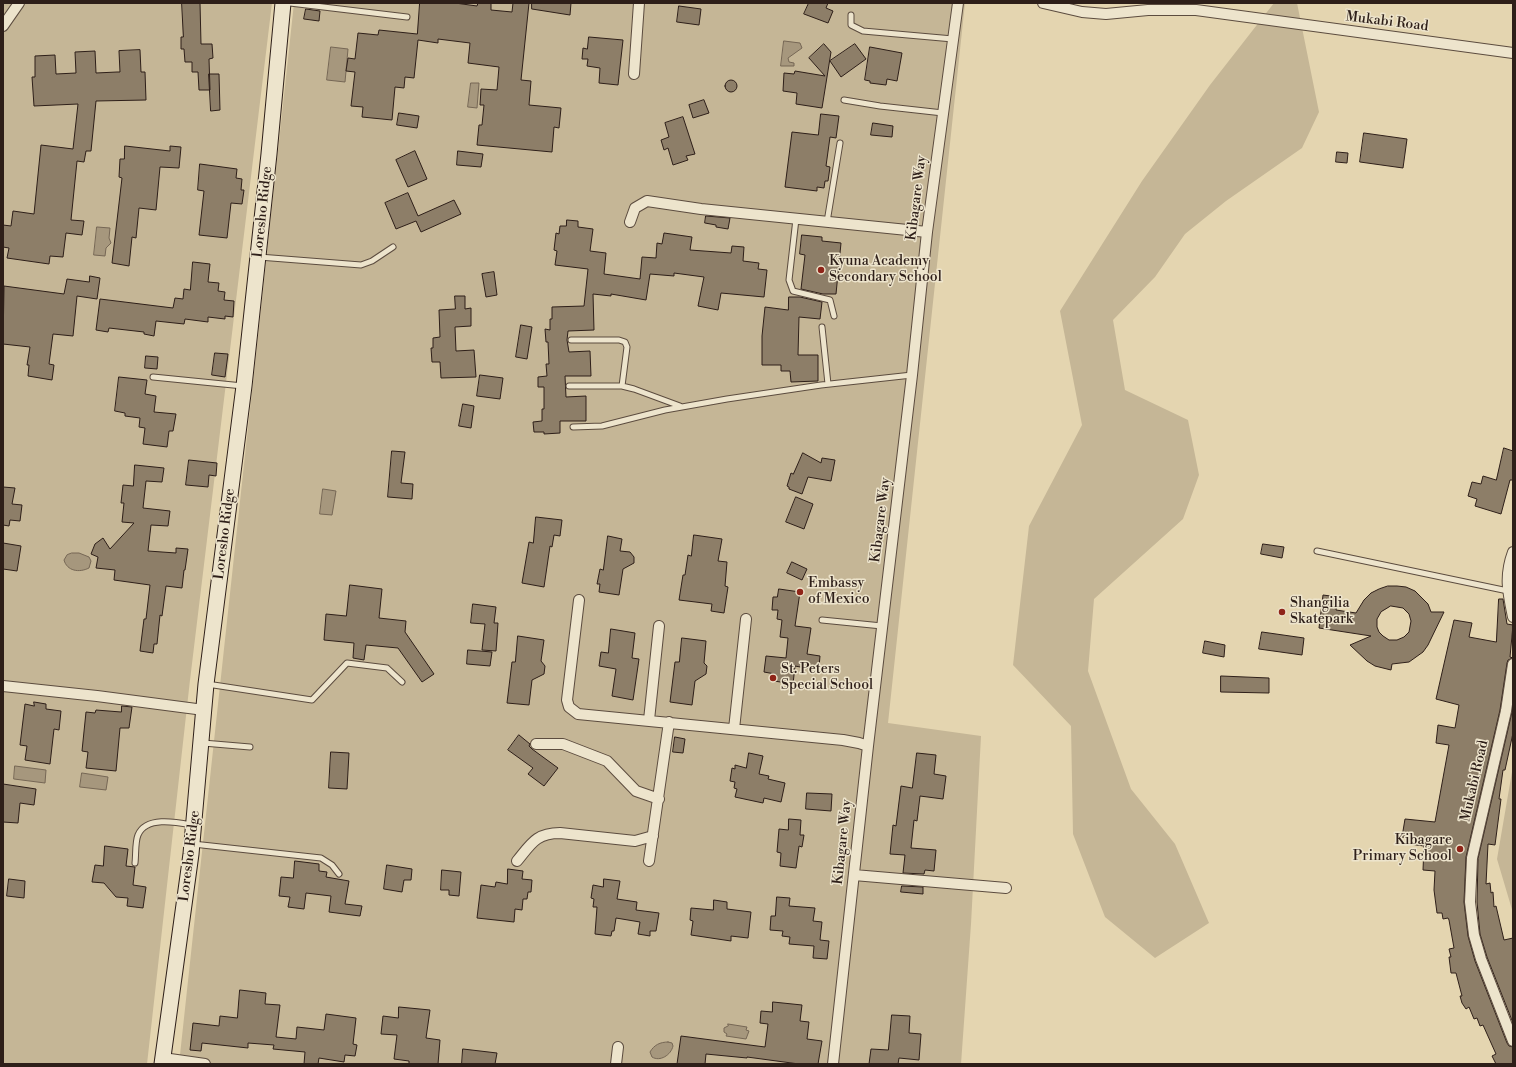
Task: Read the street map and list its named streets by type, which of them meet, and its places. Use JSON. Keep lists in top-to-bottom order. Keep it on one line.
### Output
{"streets":{"main road":["Loresho Ridge"],"street":["Mukabi Road","Kibagare Way"]},"places":["Kyuna Academy Secondary School","Embassy of Mexico","Shangilia Skatepark","St. Peters Special School","Kibagare Primary School"]}
